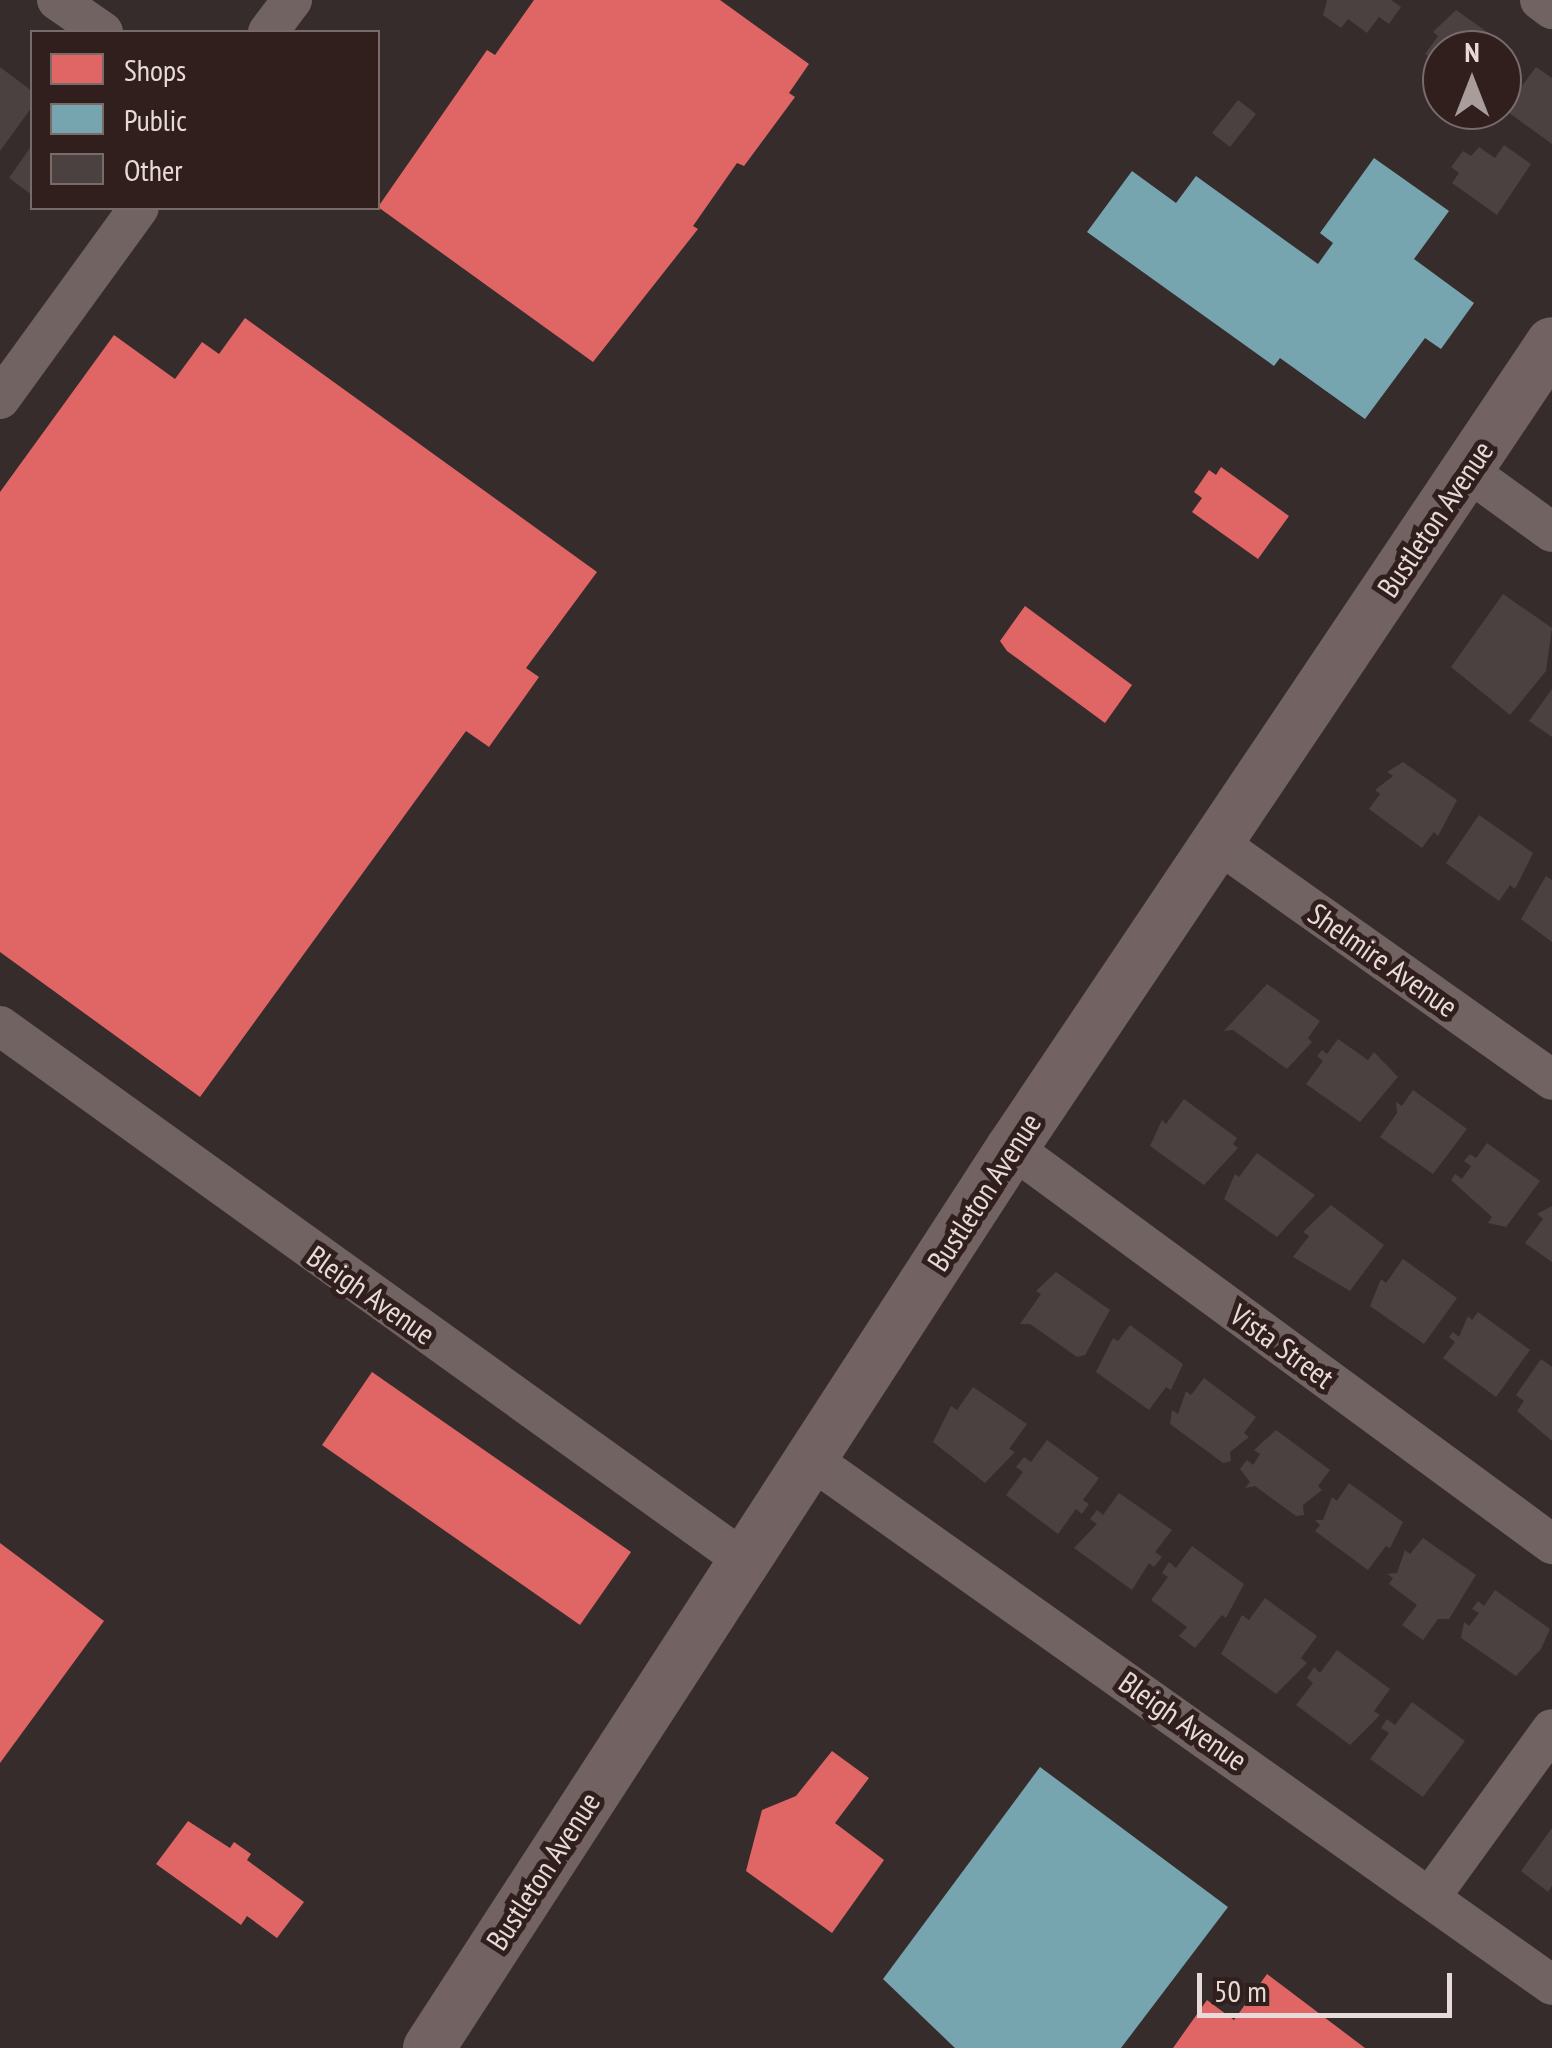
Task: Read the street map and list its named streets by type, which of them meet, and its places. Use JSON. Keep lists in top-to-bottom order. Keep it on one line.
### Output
{"streets":{"main road":["Bustleton Avenue"],"street":["Shelmire Avenue","Bleigh Avenue","Vista Street"]},"crossings":[["Bustleton Avenue","Shelmire Avenue"],["Bustleton Avenue","Bleigh Avenue"],["Bustleton Avenue","Vista Street"]],"legend":["Shops","Public","Other"],"scale_bar":"50 m","north":"top"}
